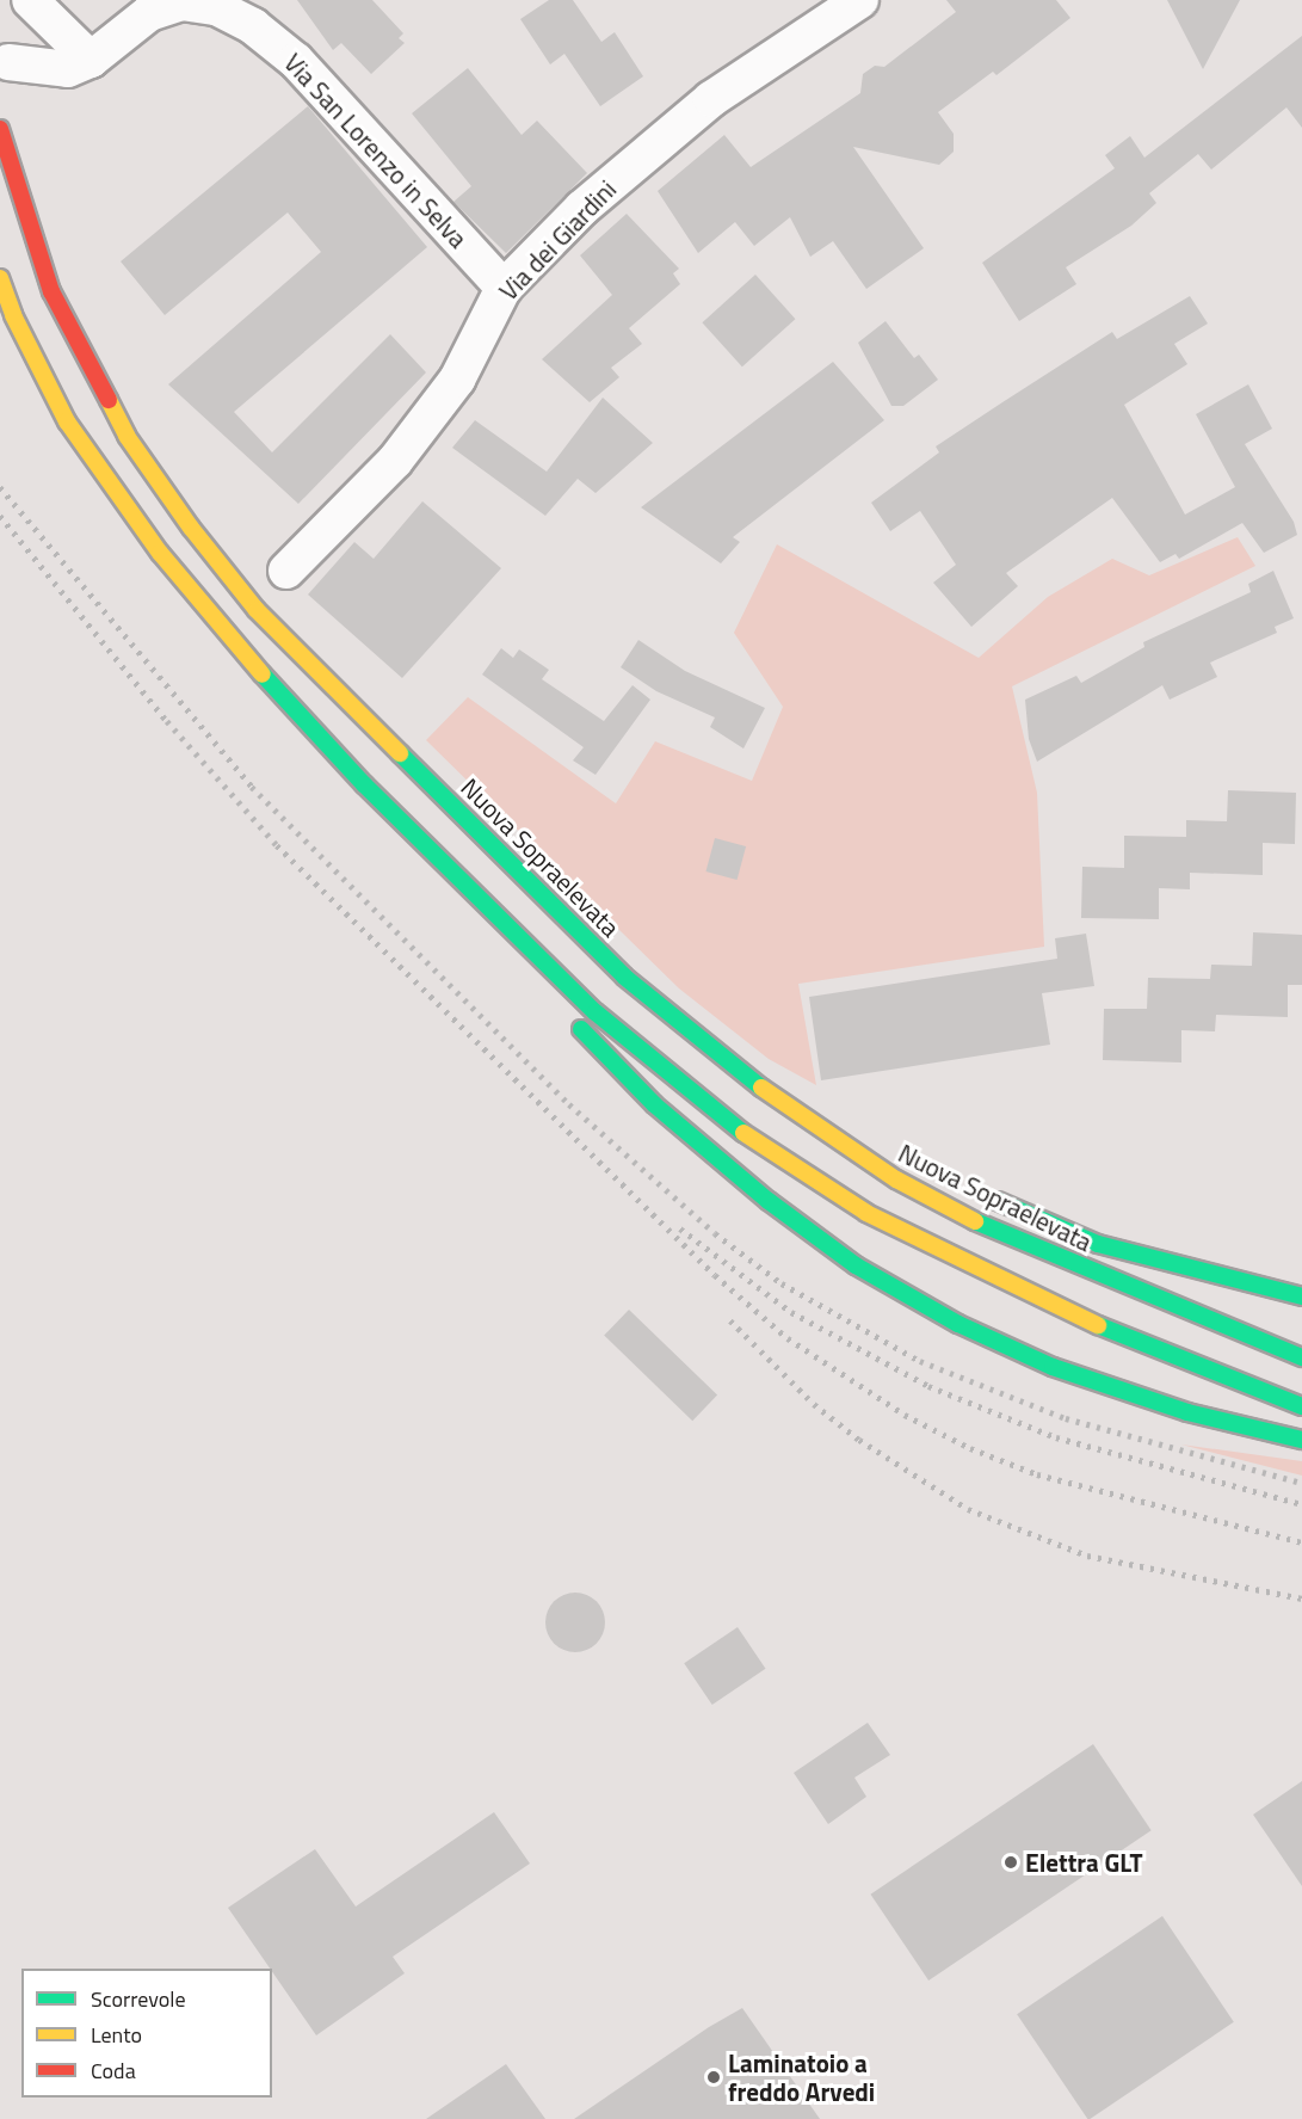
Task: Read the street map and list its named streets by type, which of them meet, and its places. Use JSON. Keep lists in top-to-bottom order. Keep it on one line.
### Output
{"streets":{"highway":["Nuova Sopraelevata"],"street":["Via San Lorenzo in Selva","Via dei Giardini"]},"crossings":[["Via San Lorenzo in Selva","Via dei Giardini"]],"places":["Elettra GLT","Laminatoio a freddo Arvedi"],"legend":["Scorrevole","Lento","Coda"]}
